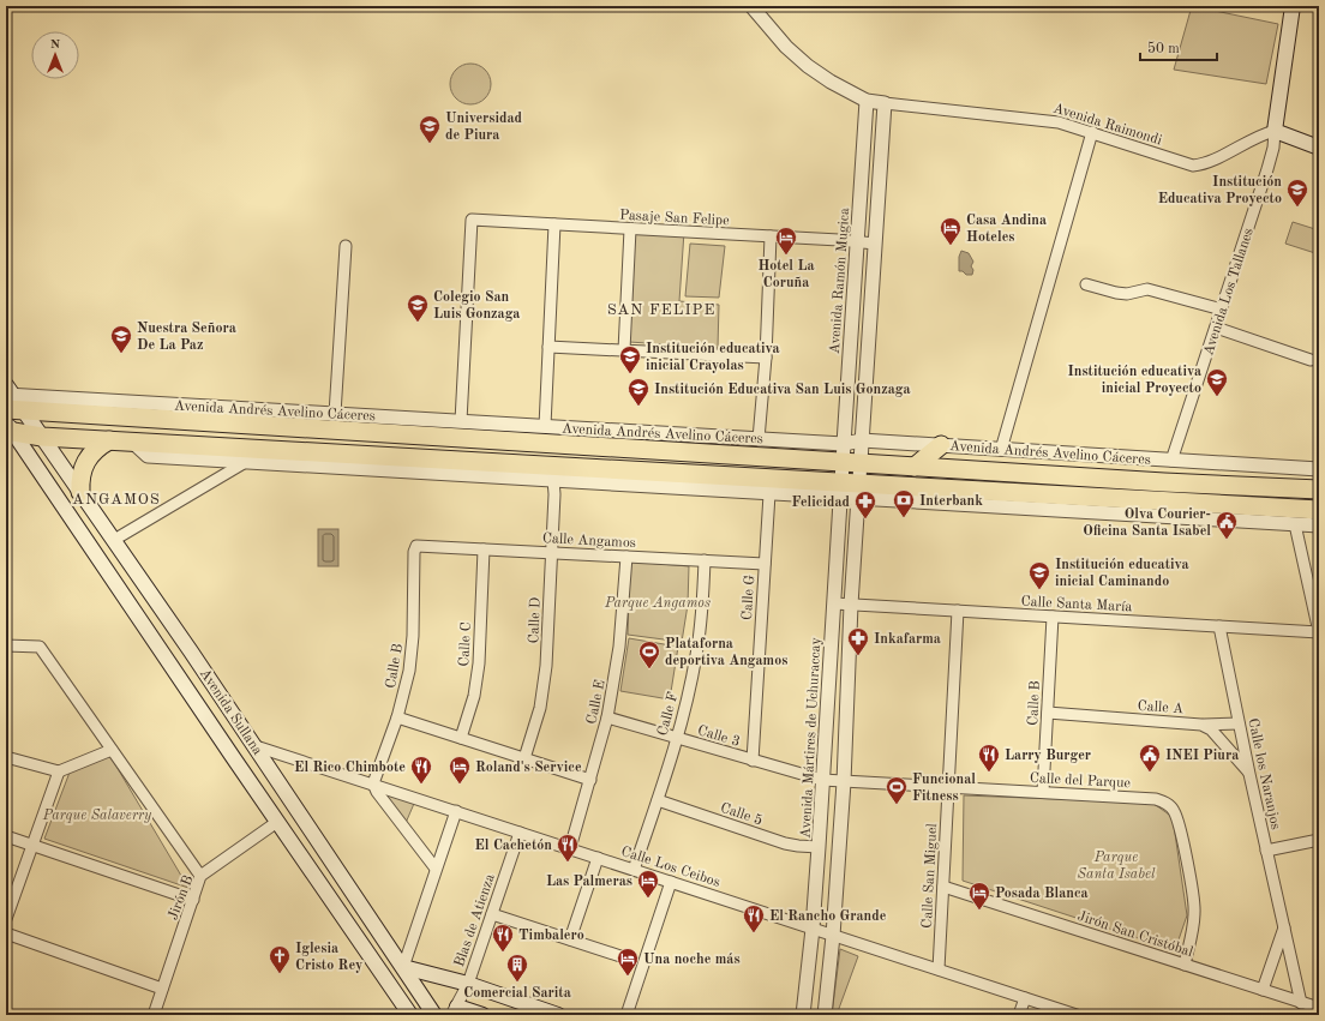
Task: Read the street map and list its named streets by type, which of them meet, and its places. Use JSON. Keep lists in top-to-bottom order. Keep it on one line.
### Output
{"streets":{"highway":["Avenida Andrés Avelino Cáceres"],"main road":["Avenida Los Tallanes","Avenida Sullana"],"street":["Avenida Raimondi","Pasaje San Felipe","Avenida Ramón Mugica","Calle Angamos","Calle G","Calle Santa María","Calle D","Calle C","Calle B","Calle E","Calle A","Calle F","Calle 3","Avenida Mártires de Uchuraccay","Calle los Naranjos","Calle del Parque","Calle 5","Calle Los Ceibos","Calle San Miguel","Jirón B","Blas de Atienza","Jirón San Cristóbal"]},"crossings":[["Avenida Raimondi","Avenida Ramón Mugica"],["Avenida Raimondi","Avenida Los Tallanes"],["Pasaje San Felipe","Avenida Ramón Mugica"],["Pasaje San Felipe","Avenida Andrés Avelino Cáceres"],["Avenida Ramón Mugica","Avenida Andrés Avelino Cáceres"],["Avenida Ramón Mugica","Avenida Mártires de Uchuraccay"],["Avenida Los Tallanes","Avenida Andrés Avelino Cáceres"],["Avenida Andrés Avelino Cáceres","Avenida Sullana"],["Avenida Andrés Avelino Cáceres","Avenida Mártires de Uchuraccay"],["Calle Angamos","Calle G"],["Calle Angamos","Calle D"],["Calle Angamos","Calle C"],["Calle Angamos","Calle B"],["Calle Angamos","Calle E"],["Calle Angamos","Calle F"],["Calle G","Calle 3"],["Calle Santa María","Calle B"],["Calle Santa María","Avenida Mártires de Uchuraccay"],["Calle Santa María","Calle los Naranjos"],["Calle Santa María","Calle San Miguel"],["Calle B","Calle A"],["Calle B","Calle del Parque"],["Calle B","Calle Los Ceibos"],["Calle E","Calle 3"],["Calle E","Calle Los Ceibos"],["Calle A","Calle los Naranjos"],["Avenida Sullana","Calle Los Ceibos"],["Avenida Sullana","Jirón B"],["Calle F","Calle 3"],["Calle F","Calle 5"],["Calle F","Calle Los Ceibos"],["Calle 3","Avenida Mártires de Uchuraccay"],["Calle 3","Calle del Parque"],["Avenida Mártires de Uchuraccay","Calle del Parque"],["Avenida Mártires de Uchuraccay","Calle 5"],["Avenida Mártires de Uchuraccay","Calle Los Ceibos"],["Calle los Naranjos","Jirón San Cristóbal"],["Calle del Parque","Calle San Miguel"],["Calle del Parque","Jirón San Cristóbal"],["Calle Los Ceibos","Calle San Miguel"],["Calle Los Ceibos","Blas de Atienza"],["Calle San Miguel","Jirón San Cristóbal"]],"districts":["SAN FELIPE","ANGAMOS"],"parks":["Parque Angamos","Parque Salaverry","Parque Santa Isabel"],"places":{"school or university":["Universidad de Piura","Institución Educativa Proyecto","Colegio San Luis Gonzaga","Nuestra Señora De La Paz","Institución educativa inicial Crayolas","Institución educativa inicial Proyecto","Institución Educativa San Luis Gonzaga","Institución educativa inicial Caminando"],"hotel":["Casa Andina Hoteles","Hotel La Coruña","Roland's Service","Las Palmeras","Posada Blanca","Una noche más"],"bank":["Interbank"],"pharmacy":["Felicidad","Inkafarma"],"public building":["Olva Courier- Oficina Santa Isabel","INEI Piura"],"sports":["Plataforna deportiva Angamos","Funcional Fitness"],"restaurant":["Larry Burger","El Rico Chimbote","El Cachetón","El Rancho Grande","Timbalero"],"church":["Iglesia Cristo Rey"],"building":["Comercial Sarita"]},"scale_bar":"50 m","north":"top"}
